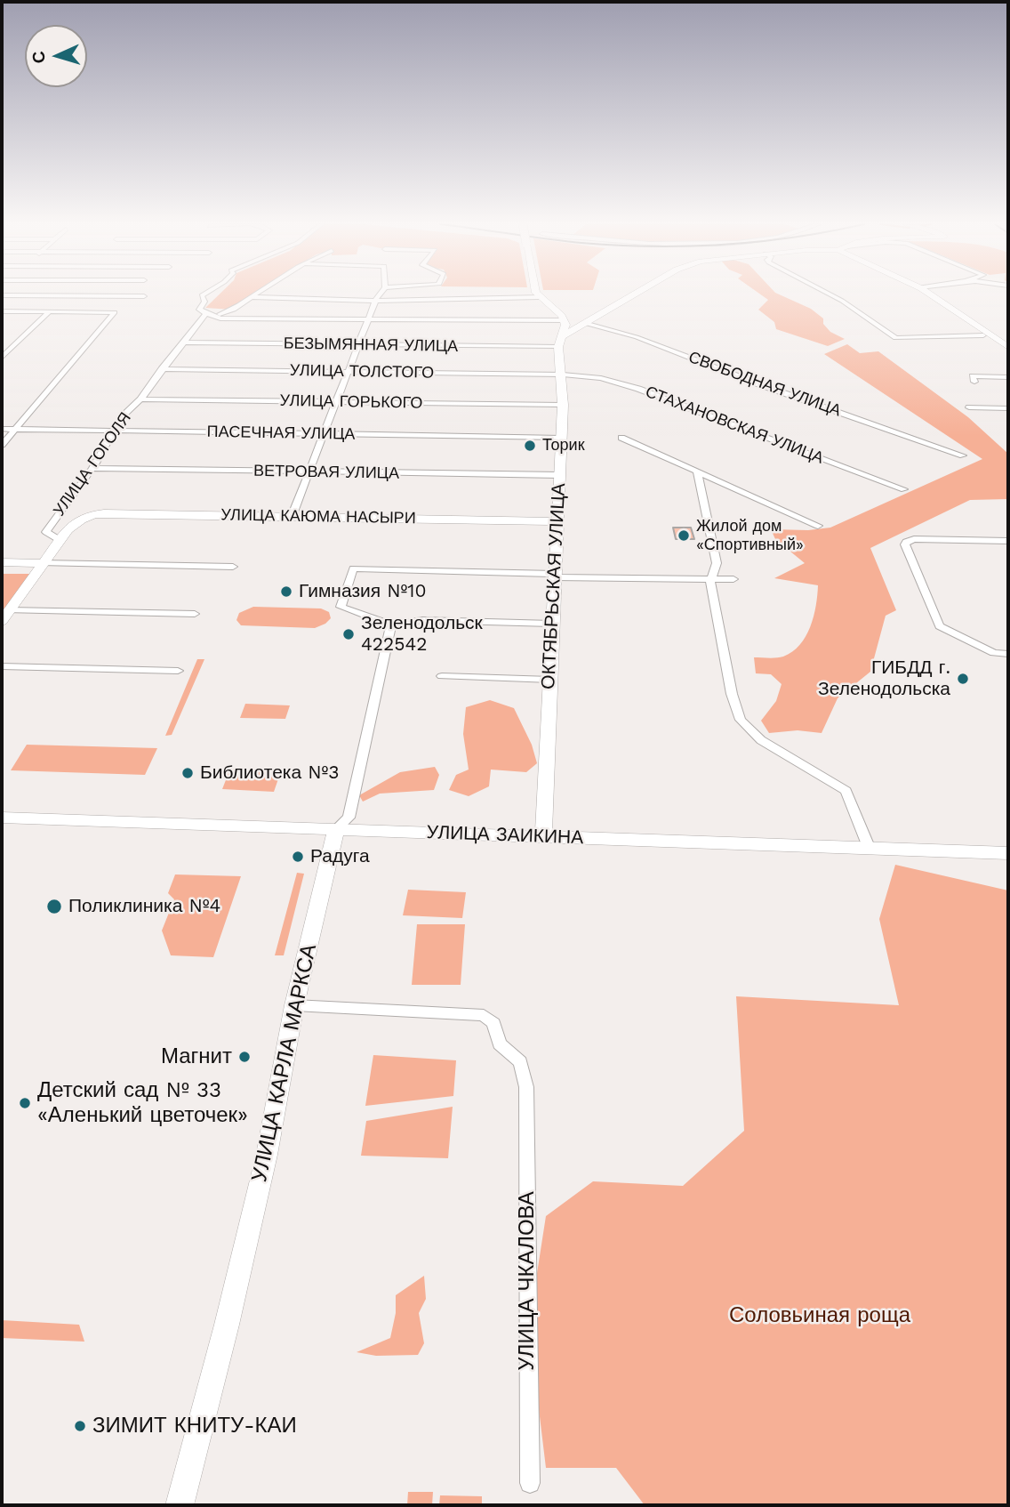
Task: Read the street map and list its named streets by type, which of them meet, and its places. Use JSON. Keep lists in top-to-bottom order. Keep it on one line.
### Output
{"streets":{"main road":["СВОБОДНАЯ УЛИЦА","УЛИЦА ГОГОЛЯ","УЛИЦА КАЮМА НАСЫРИ","ОКТЯБРЬСКАЯ УЛИЦА","УЛИЦА ЗАИКИНА","УЛИЦА КАРЛА МАРКСА"],"street":["БЕЗЫМЯННАЯ УЛИЦА","УЛИЦА ТОЛСТОГО","УЛИЦА ГОРЬКОГО","СТАХАНОВСКАЯ УЛИЦА","ПАСЕЧНАЯ УЛИЦА","ВЕТРОВАЯ УЛИЦА","УЛИЦА ЧКАЛОВА"]},"crossings":[["БЕЗЫМЯННАЯ УЛИЦА","УЛИЦА ГОГОЛЯ"],["БЕЗЫМЯННАЯ УЛИЦА","ОКТЯБРЬСКАЯ УЛИЦА"],["УЛИЦА ТОЛСТОГО","СТАХАНОВСКАЯ УЛИЦА"],["УЛИЦА ТОЛСТОГО","УЛИЦА ГОГОЛЯ"],["УЛИЦА ТОЛСТОГО","ОКТЯБРЬСКАЯ УЛИЦА"],["СВОБОДНАЯ УЛИЦА","ОКТЯБРЬСКАЯ УЛИЦА"],["УЛИЦА ГОРЬКОГО","УЛИЦА ГОГОЛЯ"],["УЛИЦА ГОРЬКОГО","ОКТЯБРЬСКАЯ УЛИЦА"],["СТАХАНОВСКАЯ УЛИЦА","ОКТЯБРЬСКАЯ УЛИЦА"],["ПАСЕЧНАЯ УЛИЦА","УЛИЦА ГОГОЛЯ"],["ПАСЕЧНАЯ УЛИЦА","ОКТЯБРЬСКАЯ УЛИЦА"],["УЛИЦА ГОГОЛЯ","ВЕТРОВАЯ УЛИЦА"],["УЛИЦА ГОГОЛЯ","УЛИЦА КАЮМА НАСЫРИ"],["ВЕТРОВАЯ УЛИЦА","ОКТЯБРЬСКАЯ УЛИЦА"],["УЛИЦА КАЮМА НАСЫРИ","ОКТЯБРЬСКАЯ УЛИЦА"],["ОКТЯБРЬСКАЯ УЛИЦА","УЛИЦА ЗАИКИНА"],["УЛИЦА ЗАИКИНА","УЛИЦА КАРЛА МАРКСА"]],"parks":["Соловьиная роща"],"places":["Торик","Жилой дом «Спортивный»","Гимназия №10","Зеленодольск 422542","ГИБДД г. Зеленодольска","Библиотека №3","Радуга","Поликлиника №4","Магнит","Детский сад № 33 «Аленький цветочек»","ЗИМИТ КНИТУ-КАИ"],"north":"left"}
